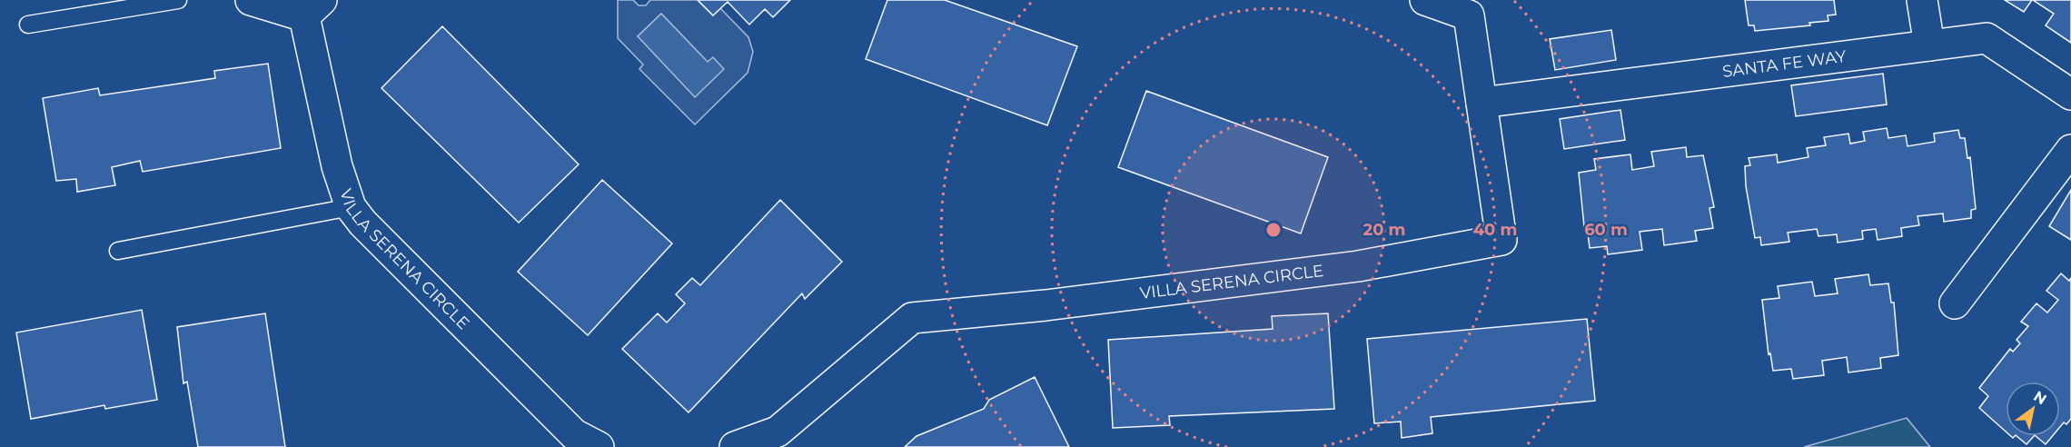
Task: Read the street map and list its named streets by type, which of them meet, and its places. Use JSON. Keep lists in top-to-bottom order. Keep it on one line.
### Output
{"streets":{"street":["SANTA FE WAY","VILLA SERENA CIRCLE"]},"crossings":[["SANTA FE WAY","VILLA SERENA CIRCLE"]],"north":"top right","rings":["20 m","40 m","60 m"]}
